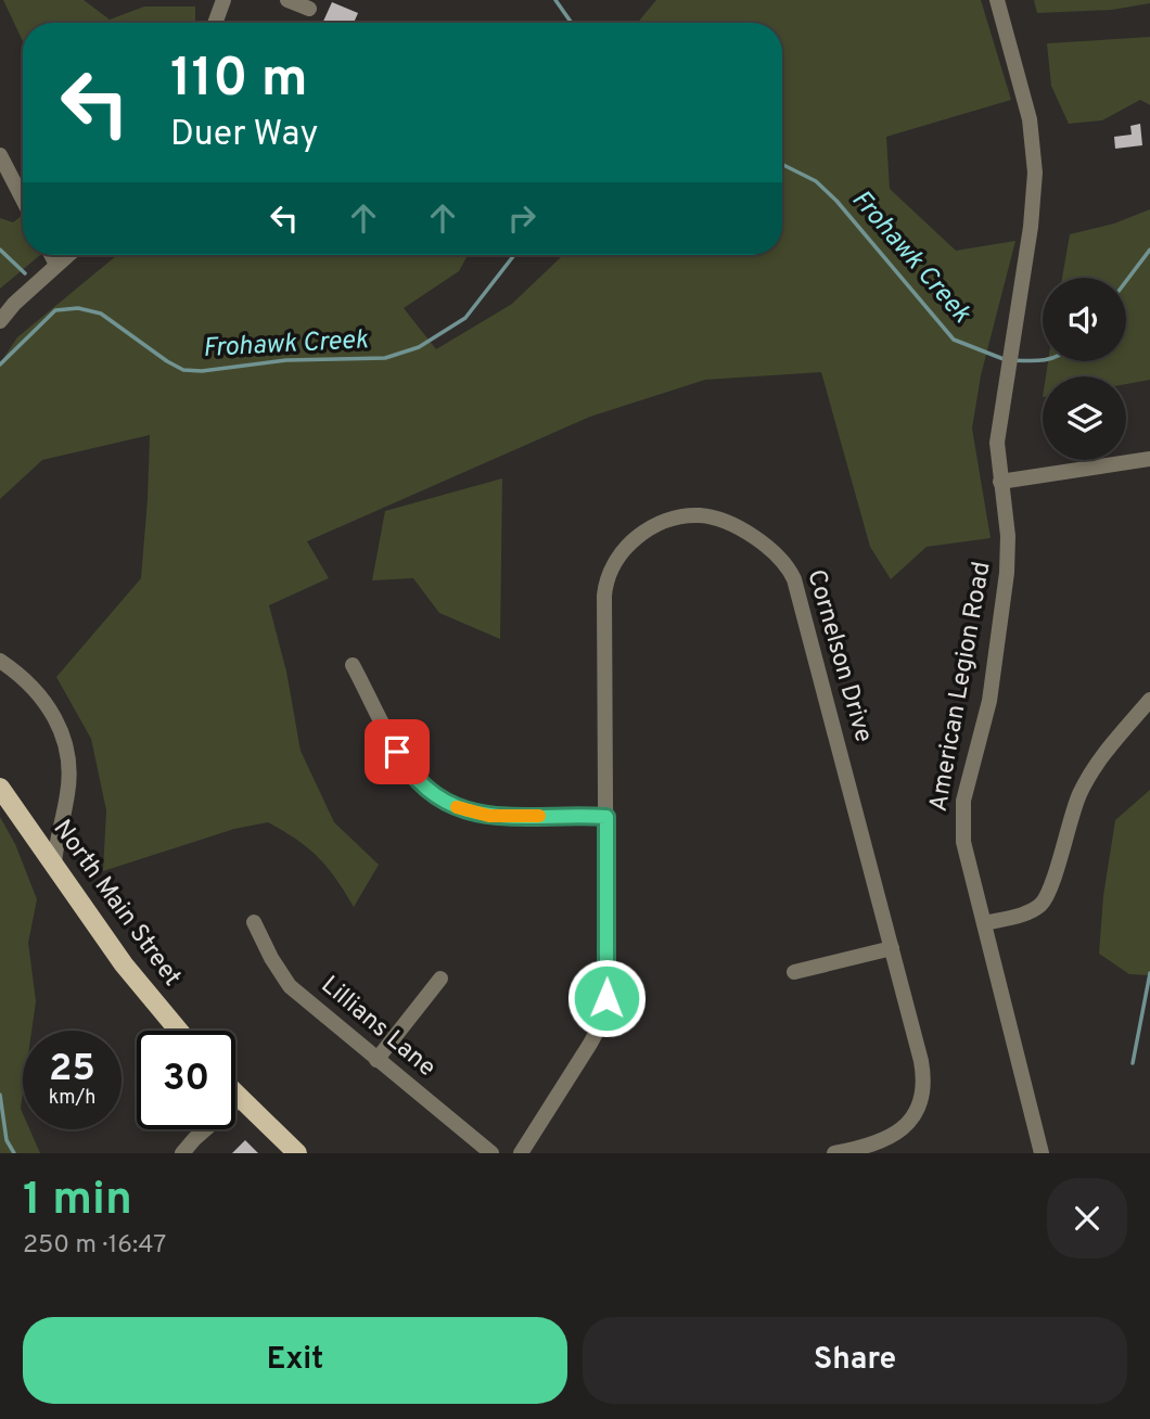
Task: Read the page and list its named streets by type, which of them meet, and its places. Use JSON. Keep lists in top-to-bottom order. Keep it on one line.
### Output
{"streets":{"main road":["North Main Street"],"street":["Cornelson Drive","American Legion Road","Lillians Lane"]},"water":["Frohawk Creek"],"page":{"turn":["110 m","Duer Way"],"speed":"25 km/h","limit":"30","heading":["1 min","250 m · 16:47"],"buttons":["Exit","Share"]}}
